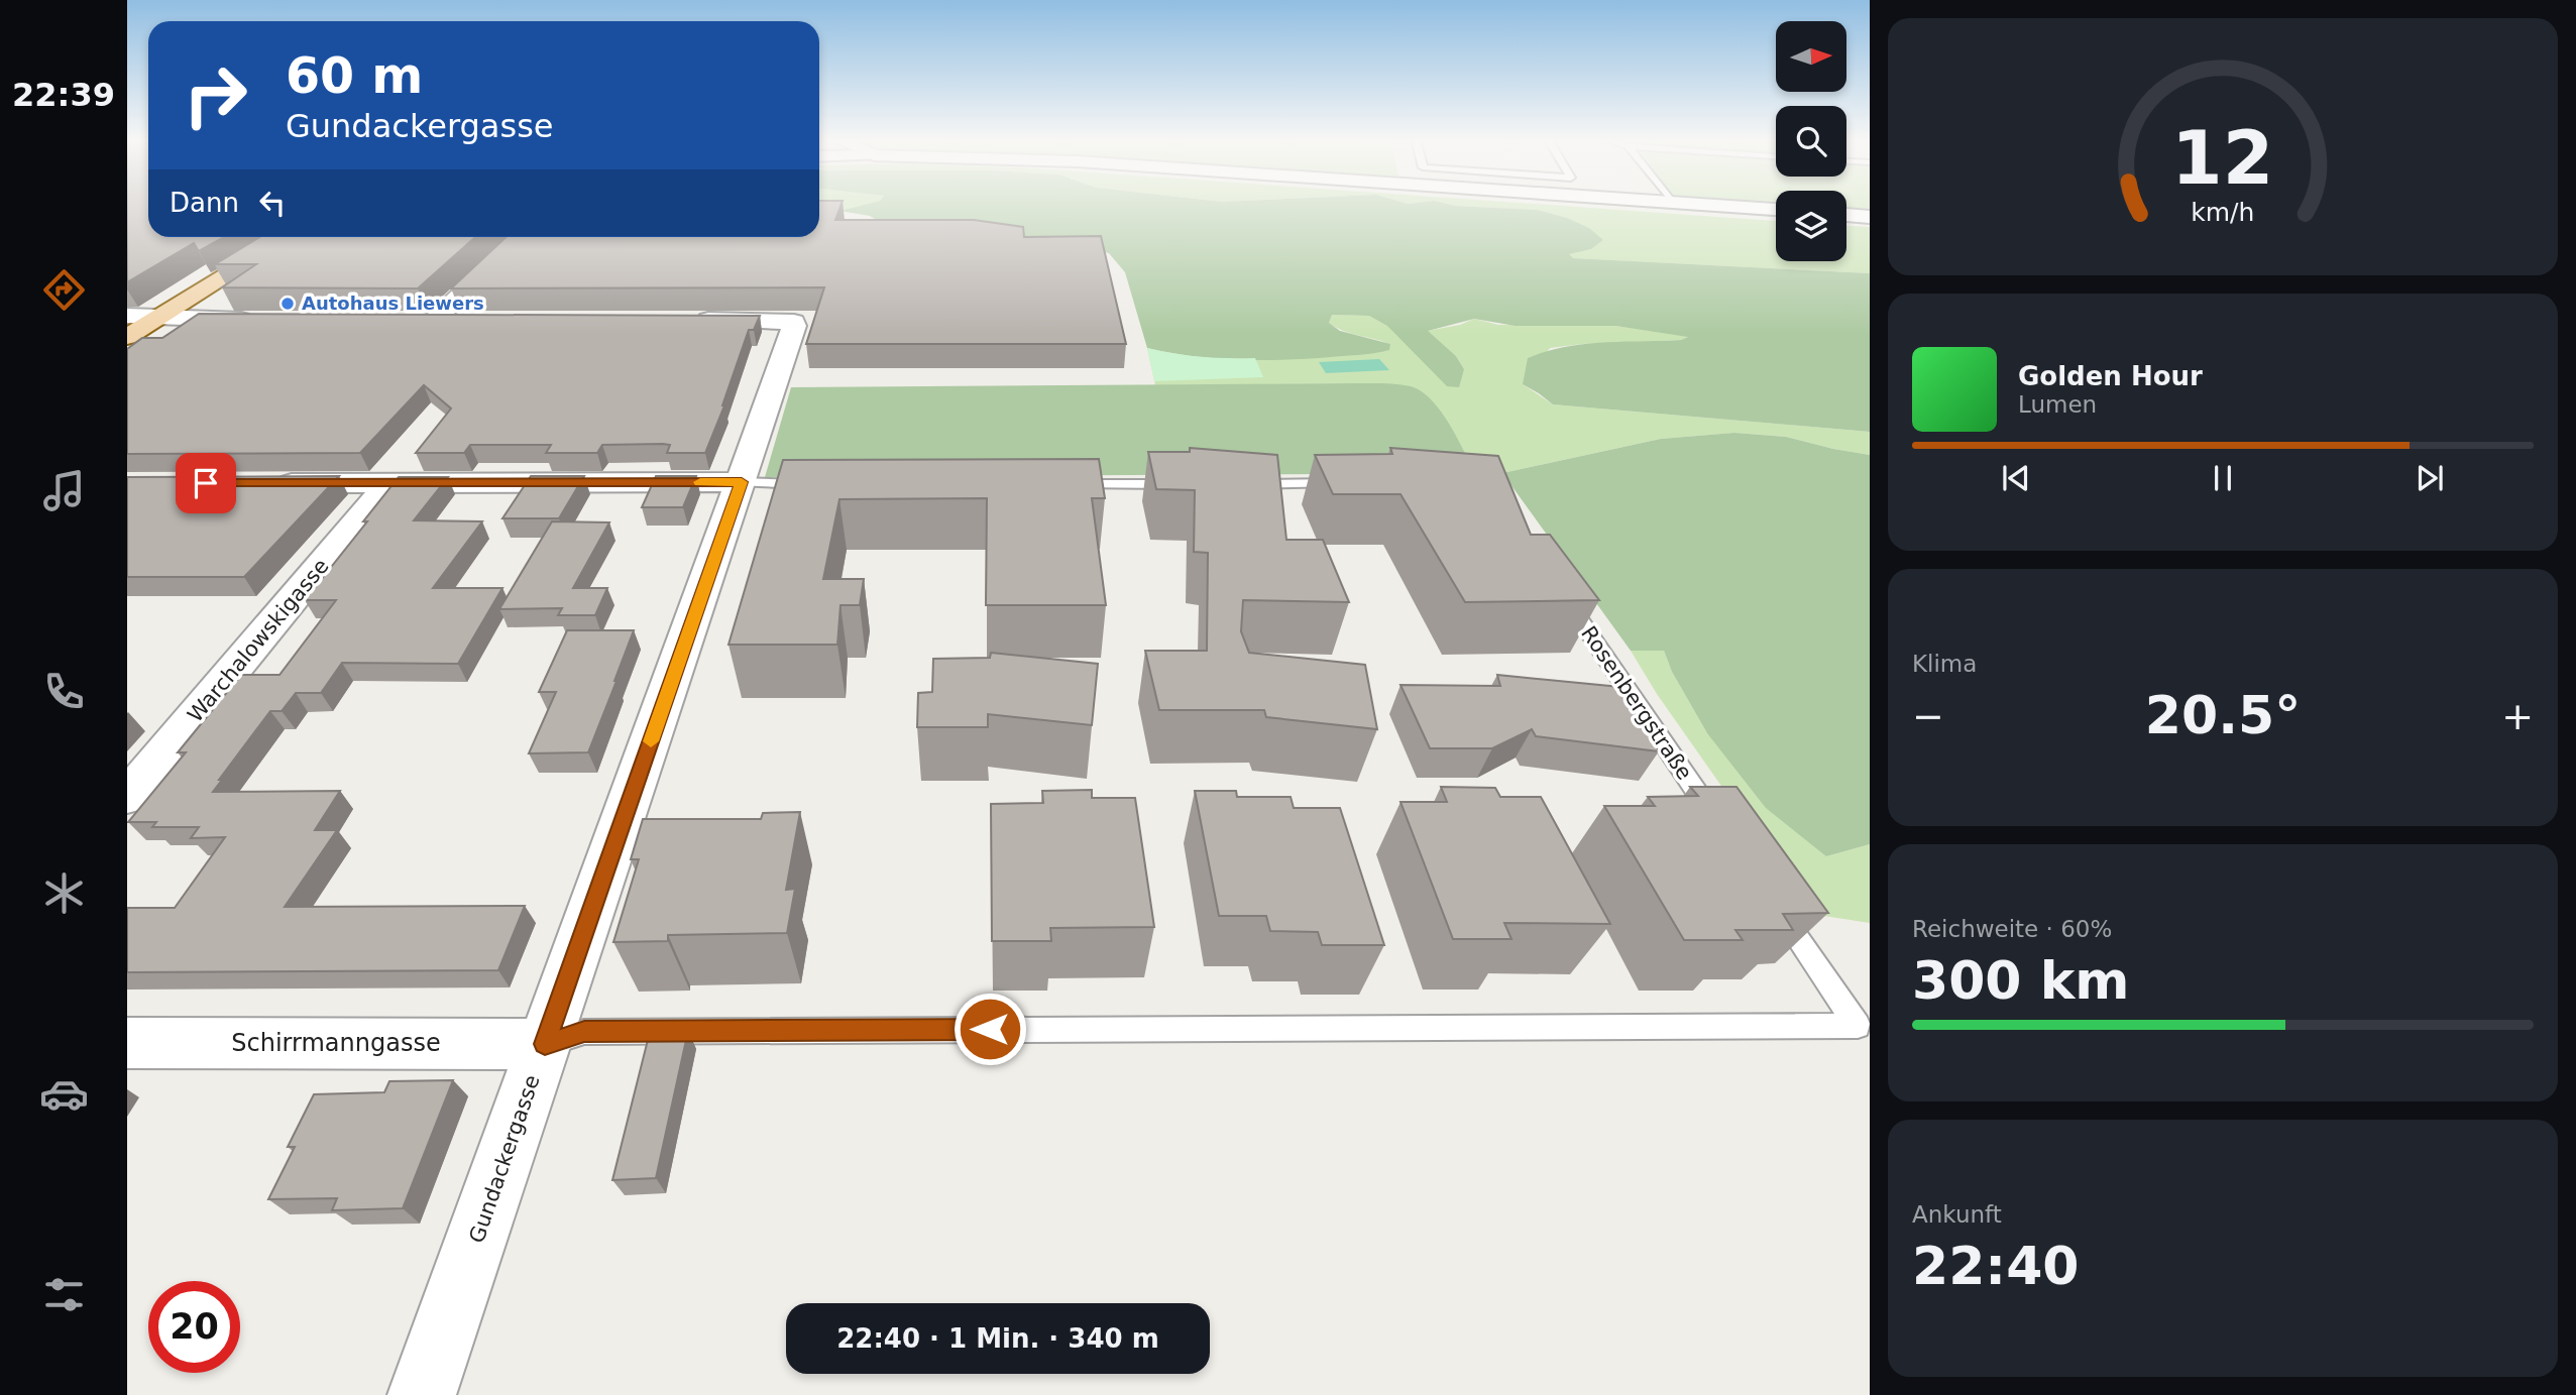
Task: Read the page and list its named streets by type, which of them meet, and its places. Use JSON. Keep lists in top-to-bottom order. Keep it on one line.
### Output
{"streets":{"street":["Warchalowskigasse","Schirrmanngasse","Gundackergasse"],"lane":["Rosenbergstraße"]},"crossings":[["Schirrmanngasse","Gundackergasse"]],"places":["Autohaus Liewers"],"north":"right","page":{"tabs":"22:39","turn":["60 m","Gundackergasse"],"then":"Dann","song":["Golden Hour","Lumen"],"tile":["Klima",["Reichweite · 60%","300 km"],["Ankunft","22:40"]],"heat":["−","20.5°","+"],"limit":"20","trip":"22:40 · 1 Min. · 340 m","gauge":["12","km/h"]}}
